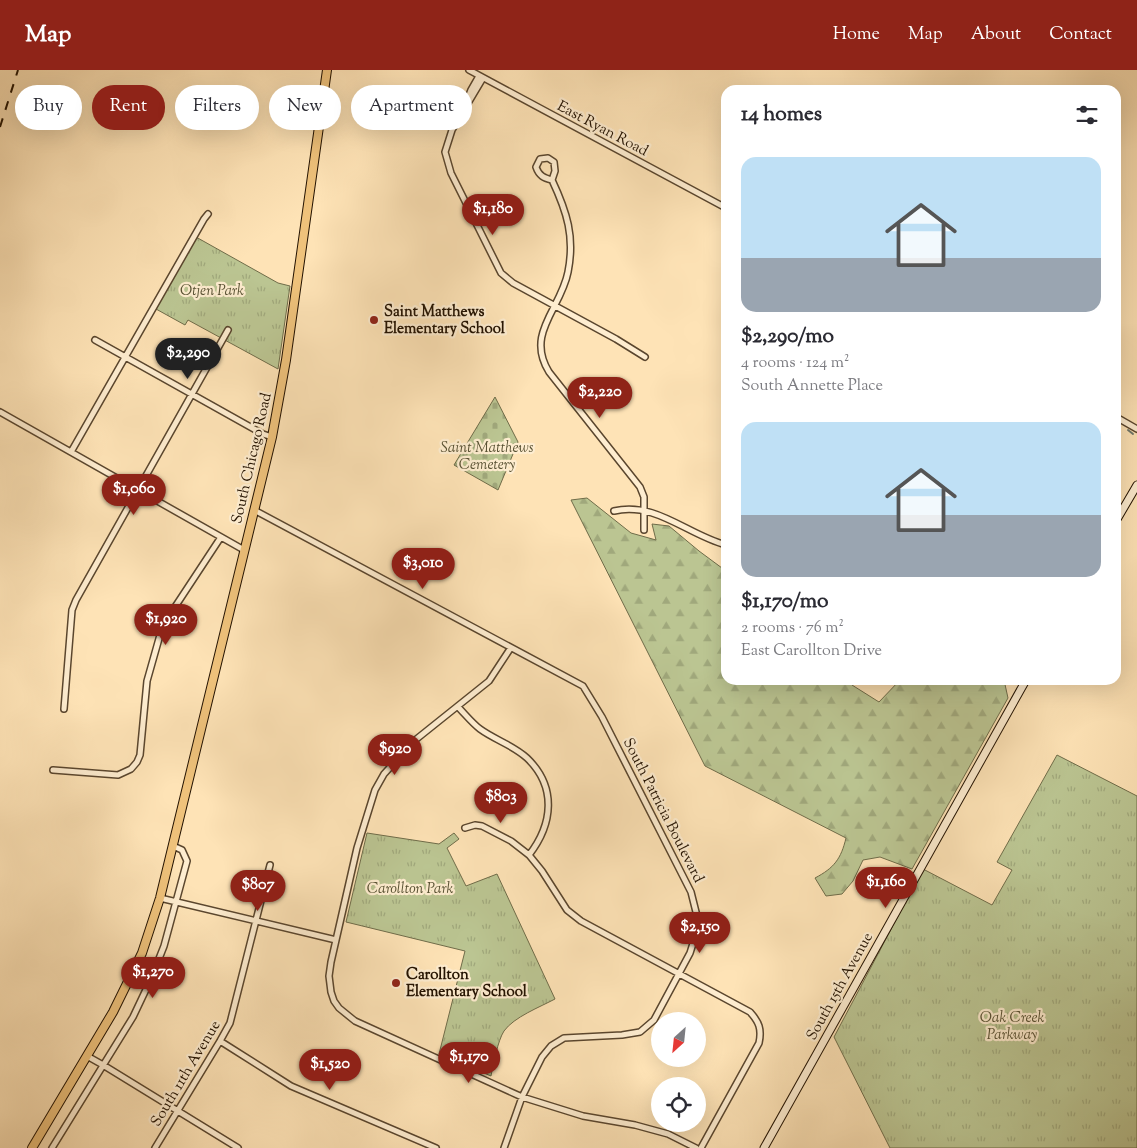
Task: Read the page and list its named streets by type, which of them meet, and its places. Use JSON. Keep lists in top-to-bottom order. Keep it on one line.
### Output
{"streets":{"main road":["South Chicago Road"],"street":["East Ryan Road","South Patricia Boulevard","South 15th Avenue","South 11th Avenue"]},"parks":["Otjen Park","Saint Matthews Cemetery","Carollton Park","Oak Creek Parkway"],"places":["Saint Matthews Elementary School","Carollton Elementary School"],"north":"bottom left","page":{"header":"Map","nav":["Home","Map","About","Contact"],"chip":["Buy","Rent","Filters","New","Apartment"],"heading":"14 homes","list":[{"name":"$2,290/mo","note":"4 rooms · 124 m² · South Annette Place"},{"name":"$1,170/mo","note":"2 rooms · 76 m² · East Carollton Drive"}],"price":["$1,180","$2,290","$2,220","$1,060","$3,010","$1,920","$920","$803","$1,160","$807","$2,150","$1,270","$1,170","$1,520"]}}
